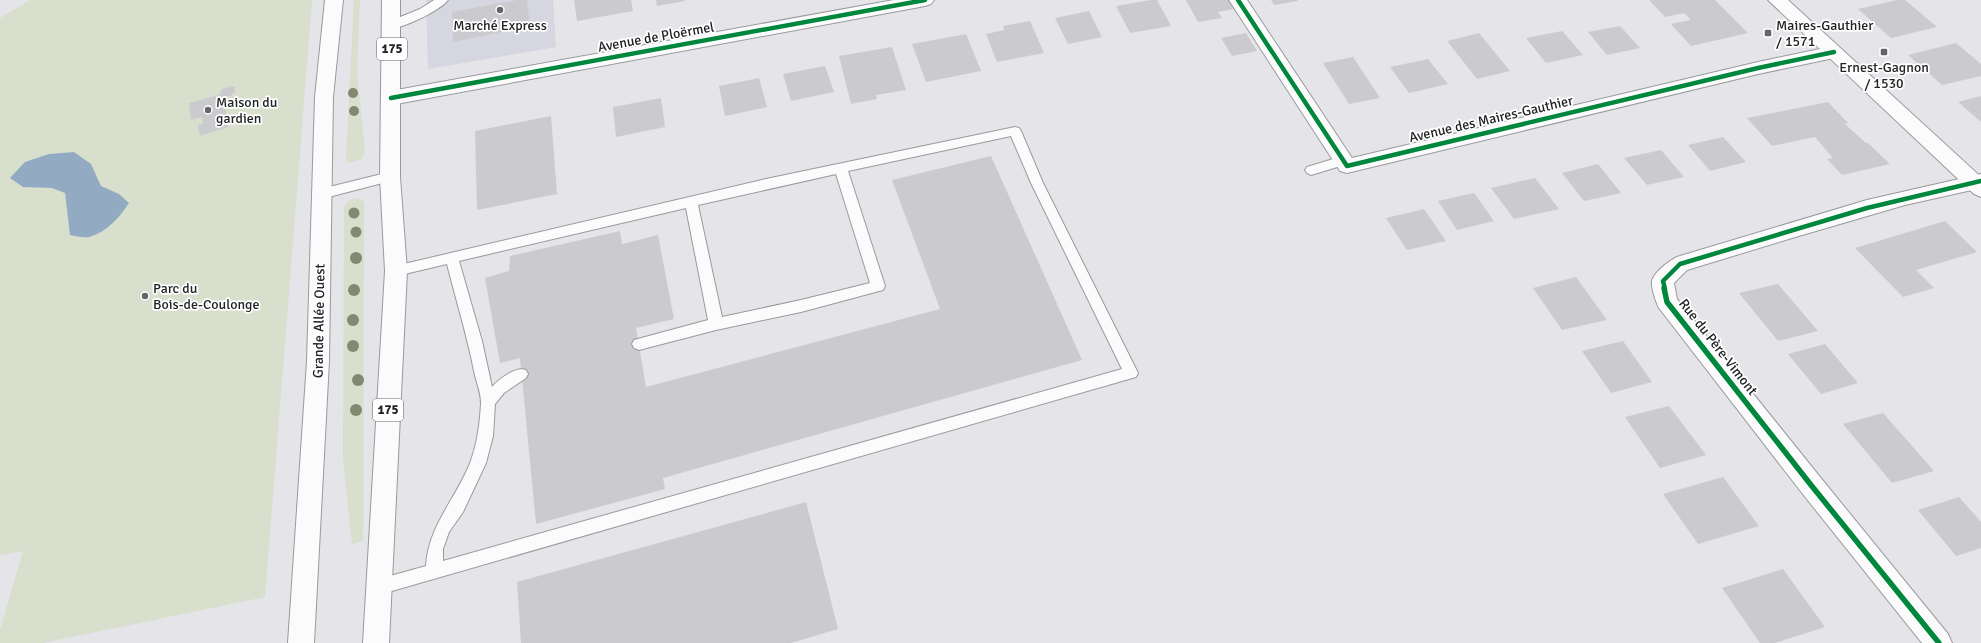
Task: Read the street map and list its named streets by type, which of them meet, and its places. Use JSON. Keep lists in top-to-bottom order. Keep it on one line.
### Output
{"streets":{"street":["Avenue de Ploërmel","175","Avenue des Maires-Gauthier","Grande Allée Ouest","Rue du Père-Vimont"]},"crossings":[["Avenue de Ploërmel","175"]],"places":{"other":["Marché Express","Maison du gardien","Parc du Bois-de-Coulonge"],"transit":["Maires-Gauthier / 1571","Ernest-Gagnon / 1530"]}}
